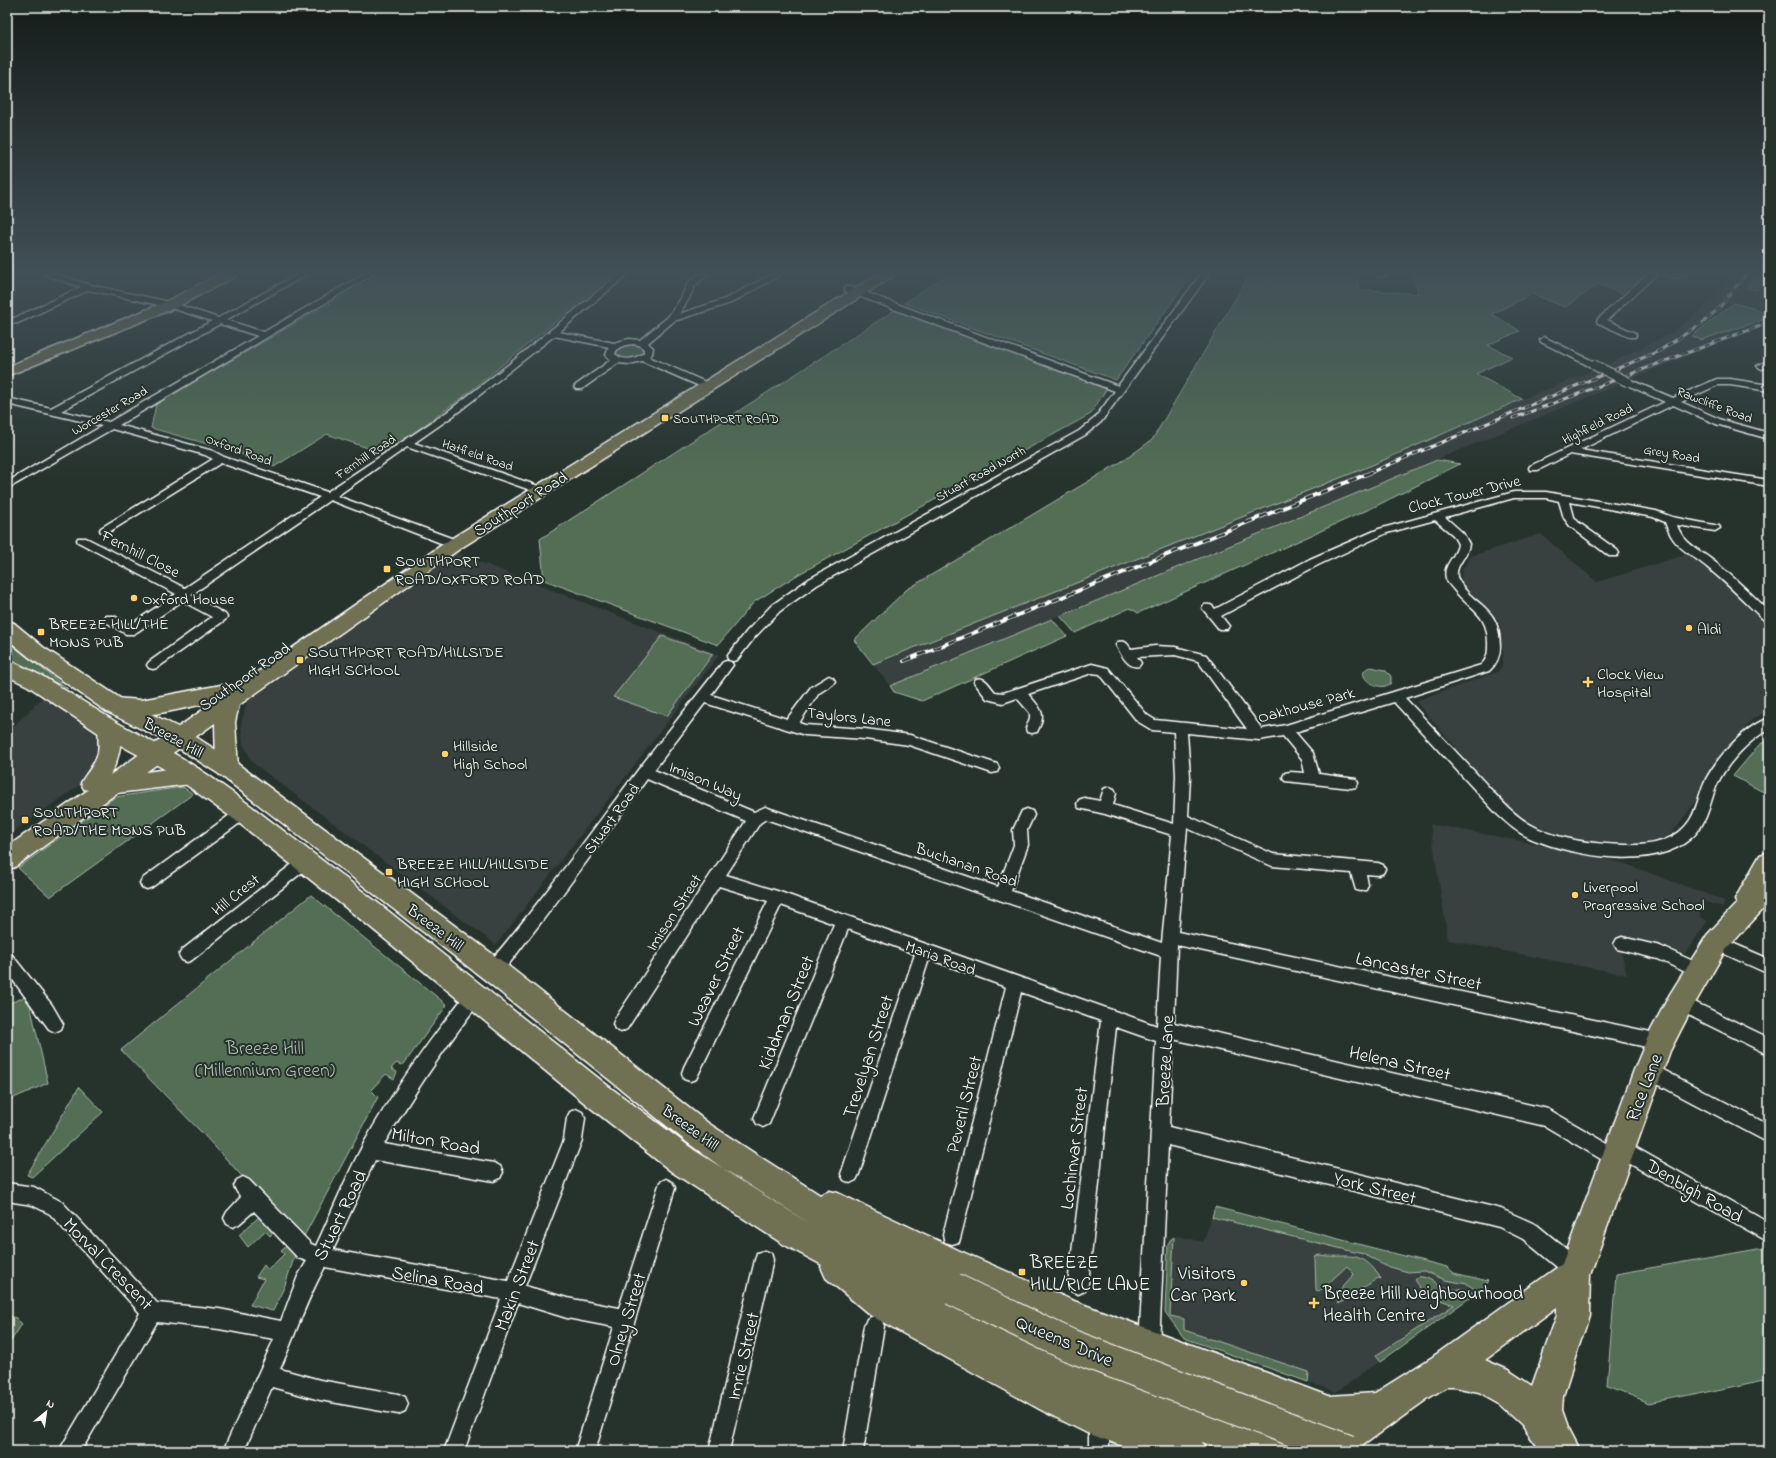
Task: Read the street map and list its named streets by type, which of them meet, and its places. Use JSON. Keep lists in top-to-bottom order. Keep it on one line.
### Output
{"streets":{"highway":["Breeze Hill","Rice Lane","Queens Drive"],"main road":["Southport Road"],"street":["Rawcliffe Road","Worcester Road","Highfield Road","Oxford Road","Grey Road","Hatfield Road","Fernhill Road","Stuart Road North","Clock Tower Drive","Fernhill Close","Oakhouse Park","Taylors Lane","Imison Way","Stuart Road","Buchanan Road","Hill Crest","Imison Street","Maria Road","Lancaster Street","Weaver Street","Kiddman Street","Trevelyan Street","Breeze Lane","Helena Street","Peveril Street","Milton Road","Lochinvar Street","York Street","Denbigh Road","Morval Crescent","Selina Road","Makin Street","Olney Street","Imrie Street"]},"crossings":[["Rawcliffe Road","Highfield Road"],["Worcester Road","Oxford Road"],["Highfield Road","Grey Road"],["Oxford Road","Fernhill Road"],["Oxford Road","Southport Road"],["Hatfield Road","Fernhill Road"],["Hatfield Road","Southport Road"],["Fernhill Road","Fernhill Close"],["Stuart Road North","Stuart Road"],["Clock Tower Drive","Oakhouse Park"],["Southport Road","Breeze Hill"],["Oakhouse Park","Breeze Lane"],["Taylors Lane","Stuart Road"],["Breeze Hill","Stuart Road"],["Breeze Hill","Hill Crest"],["Breeze Hill","Queens Drive"],["Imison Way","Stuart Road"],["Imison Way","Buchanan Road"],["Imison Way","Imison Street"],["Stuart Road","Milton Road"],["Stuart Road","Morval Crescent"],["Stuart Road","Selina Road"],["Buchanan Road","Imison Street"],["Buchanan Road","Lancaster Street"],["Buchanan Road","Breeze Lane"],["Imison Street","Maria Road"],["Maria Road","Weaver Street"],["Maria Road","Kiddman Street"],["Maria Road","Trevelyan Street"],["Maria Road","Breeze Lane"],["Maria Road","Helena Street"],["Maria Road","Peveril Street"],["Maria Road","Lochinvar Street"],["Lancaster Street","Breeze Lane"],["Lancaster Street","Rice Lane"],["Breeze Lane","Helena Street"],["Breeze Lane","York Street"],["Helena Street","Rice Lane"],["Helena Street","Denbigh Road"],["Rice Lane","York Street"],["Rice Lane","Denbigh Road"],["Selina Road","Makin Street"],["Selina Road","Olney Street"]],"parks":["Breeze Hill (Millennium Green)"],"places":{"transit":["SOUTHPORT ROAD","SOUTHPORT ROAD/OXFORD ROAD","BREEZE HILL/THE MONS PUB","SOUTHPORT ROAD/HILLSIDE HIGH SCHOOL","SOUTHPORT ROAD/THE MONS PUB","BREEZE HILL/HILLSIDE HIGH SCHOOL","BREEZE HILL/RICE LANE"],"other":["Oxford House","Aldi","Hillside High School","Liverpool Progressive School","Visitors Car Park"],"health":["Clock View Hospital","Breeze Hill Neighbourhood Health Centre"]},"north":"top right"}
